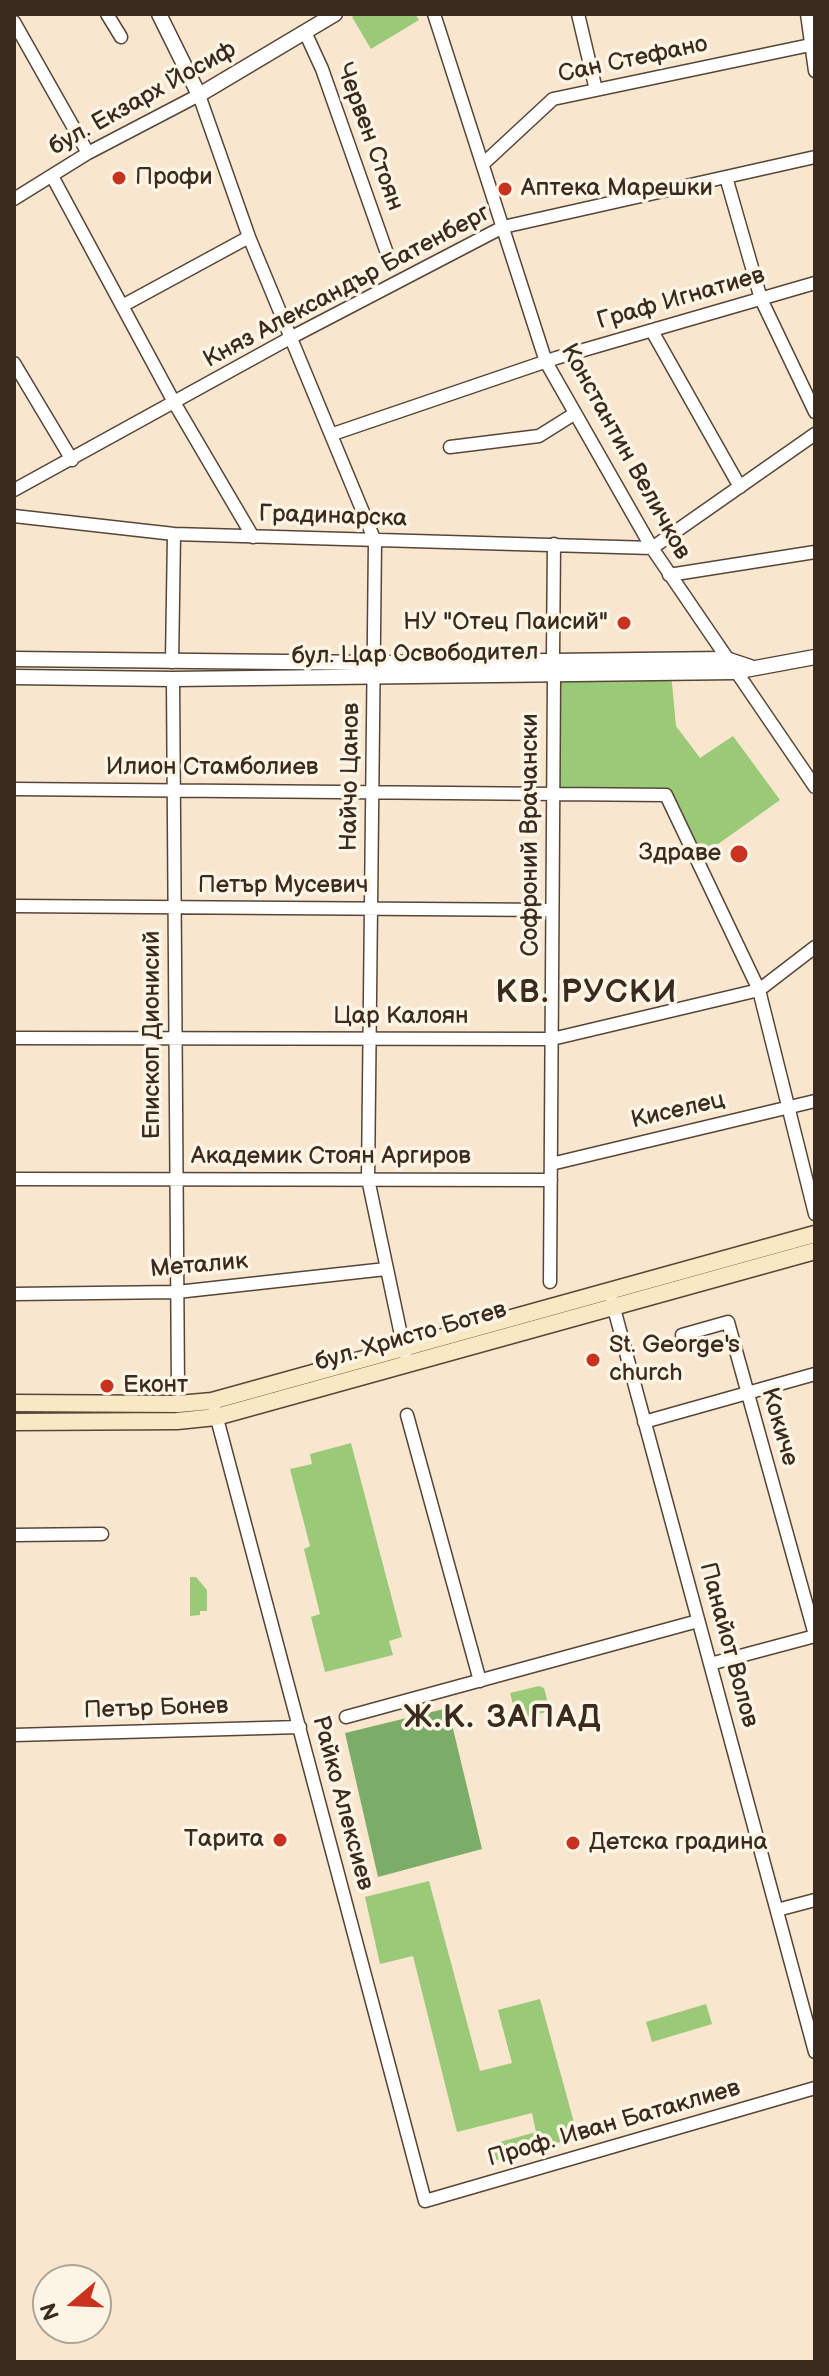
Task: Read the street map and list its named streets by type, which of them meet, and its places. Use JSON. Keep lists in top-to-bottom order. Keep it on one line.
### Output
{"streets":{"main road":["бул. Христо Ботев"],"street":["Сан Стефано","бул. Екзарх Йосиф","Червен Стоян","Княз Александър Батенберг","Граф Игнатиев","Константин Величков","Градинарска","бул. Цар Освободител","Илион Стамболиев","Найчо Цанов","Софроний Врачански","Петър Мусевич","Цар Калоян","Епископ Дионисий","Киселец","Академик Стоян Аргиров","Металик","Кокиче","Панайот Волов","Петър Бонев","Райко Алексиев","Проф. Иван Батаклиев"]},"crossings":[["Сан Стефано","Константин Величков"],["бул. Екзарх Йосиф","Червен Стоян"],["бул. Екзарх Йосиф","Найчо Цанов"],["Княз Александър Батенберг","Константин Величков"],["Княз Александър Батенберг","Найчо Цанов"],["Граф Игнатиев","Константин Величков"],["Граф Игнатиев","Найчо Цанов"],["Константин Величков","Градинарска"],["Константин Величков","бул. Цар Освободител"],["Градинарска","Найчо Цанов"],["бул. Цар Освободител","Найчо Цанов"],["бул. Цар Освободител","Софроний Врачански"],["бул. Цар Освободител","Епископ Дионисий"],["Илион Стамболиев","Найчо Цанов"],["Илион Стамболиев","Софроний Врачански"],["Илион Стамболиев","Цар Калоян"],["Илион Стамболиев","Епископ Дионисий"],["Найчо Цанов","Петър Мусевич"],["Найчо Цанов","Цар Калоян"],["Найчо Цанов","Академик Стоян Аргиров"],["Найчо Цанов","Металик"],["Найчо Цанов","бул. Христо Ботев"],["Софроний Врачански","Петър Мусевич"],["Софроний Врачански","Цар Калоян"],["Софроний Врачански","Киселец"],["Софроний Врачански","Академик Стоян Аргиров"],["Петър Мусевич","Епископ Дионисий"],["Цар Калоян","Епископ Дионисий"],["Епископ Дионисий","Академик Стоян Аргиров"],["Епископ Дионисий","Металик"],["бул. Христо Ботев","Панайот Волов"],["бул. Христо Ботев","Райко Алексиев"],["Петър Бонев","Райко Алексиев"],["Райко Алексиев","Проф. Иван Батаклиев"]],"districts":["КВ. РУСКИ","Ж.К. ЗАПАД"],"places":["Профи","Аптека Марешки","НУ \"Отец Паисий\"","Здраве","St. George's church","Еконт","Тарита","Детска градина"],"north":"left"}
